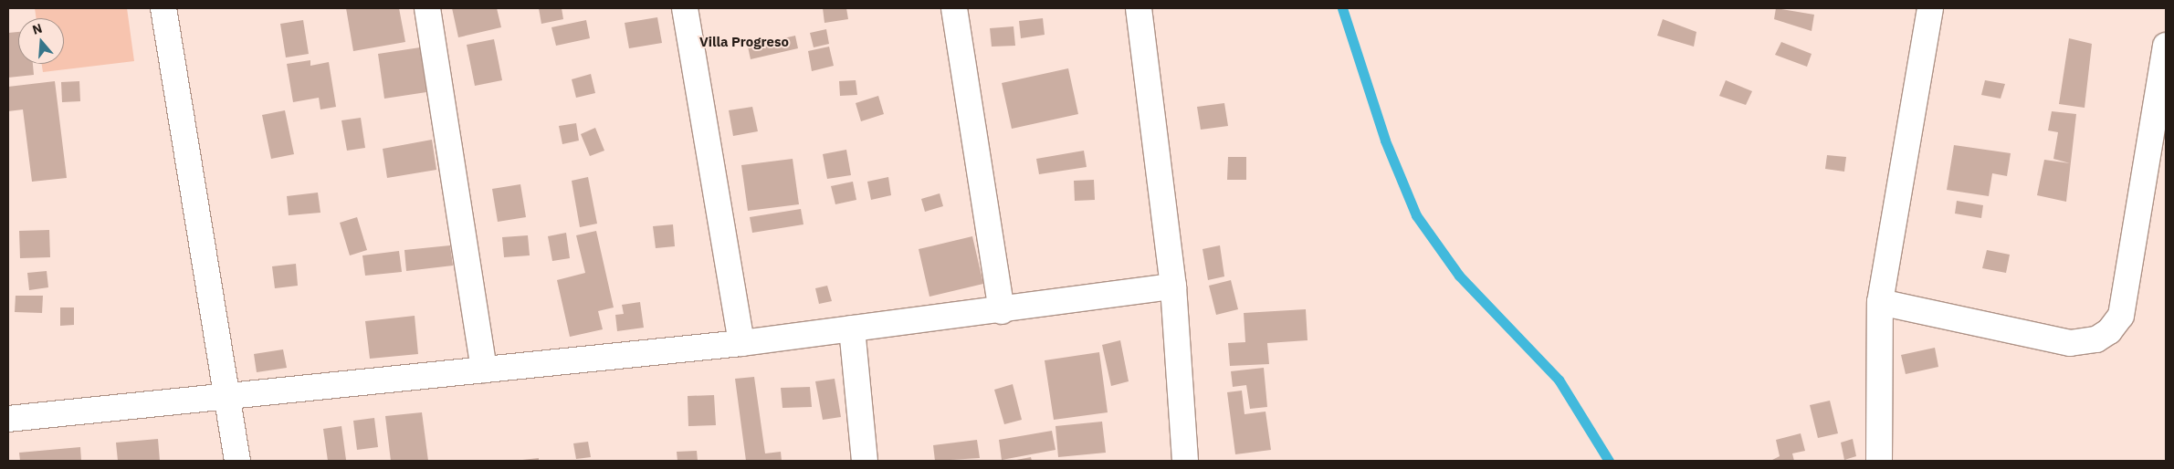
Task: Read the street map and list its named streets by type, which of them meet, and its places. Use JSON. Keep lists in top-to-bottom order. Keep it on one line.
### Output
{"districts":["Villa Progreso"],"north":"top"}
